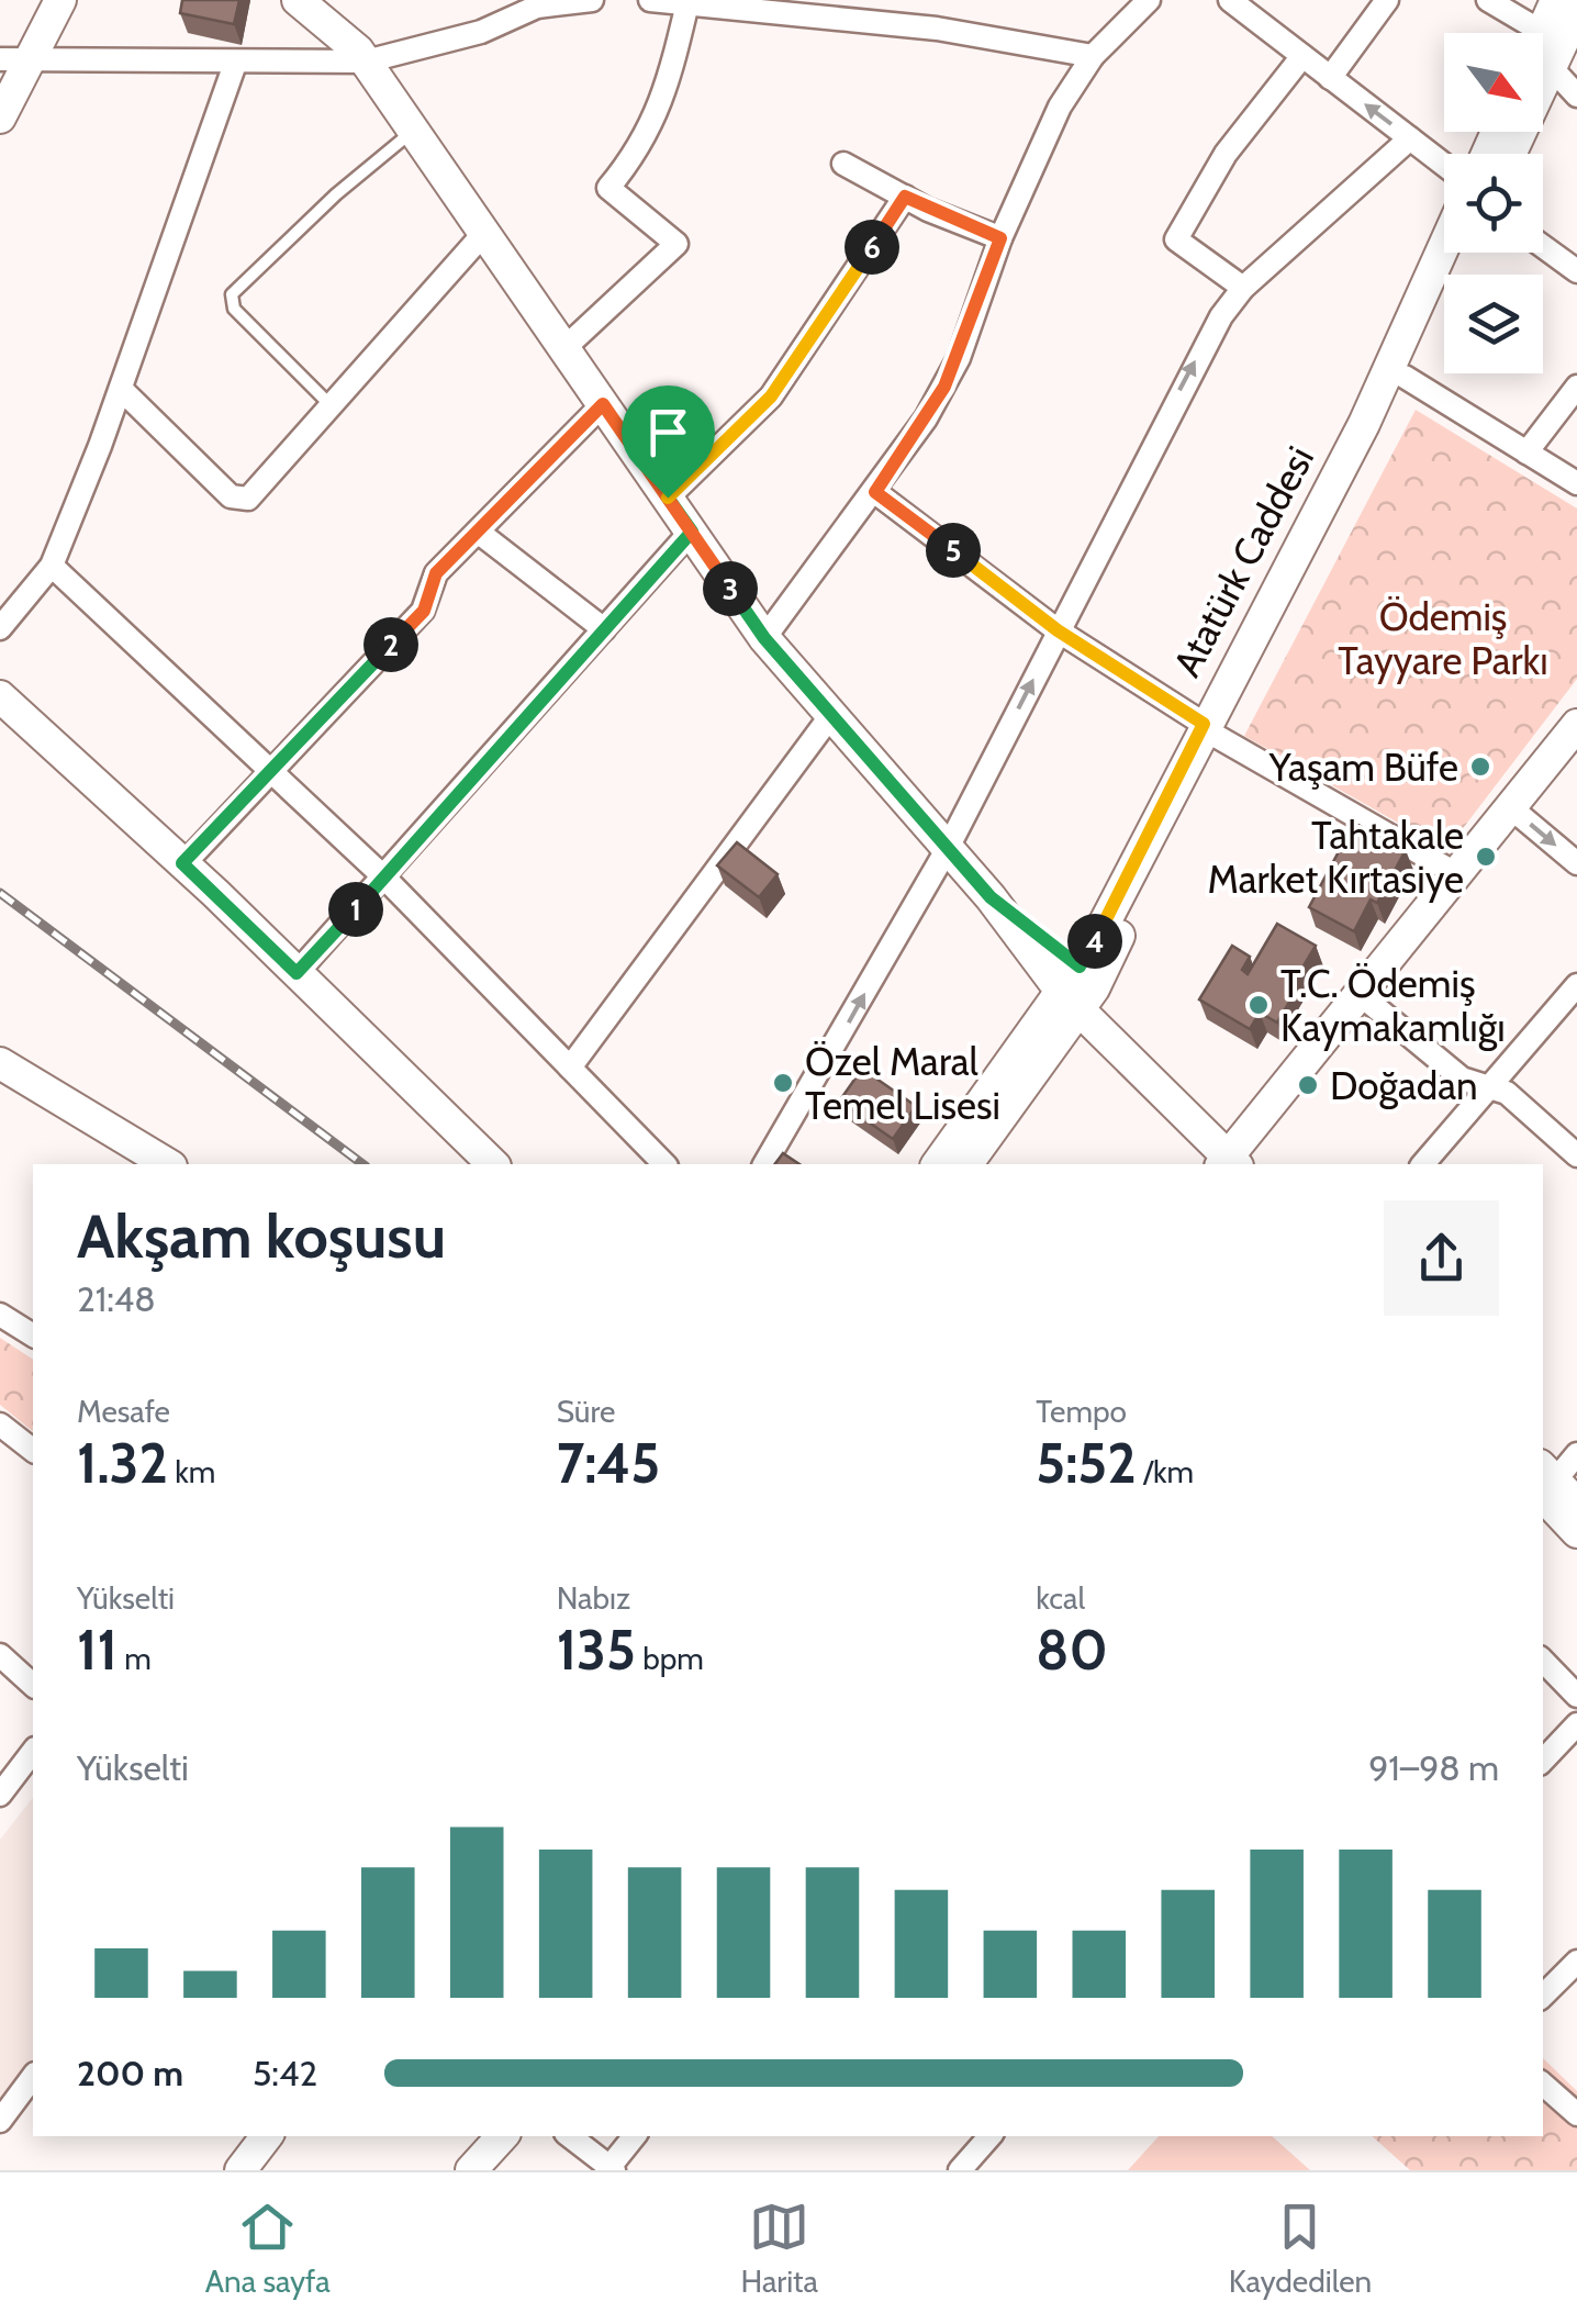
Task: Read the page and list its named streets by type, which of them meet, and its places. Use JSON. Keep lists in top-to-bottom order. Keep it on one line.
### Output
{"streets":{"street":["Atatürk Caddesi"]},"parks":["Ödemiş Tayyare Parkı"],"places":["Yaşam Büfe","Tahtakale Market Kırtasiye","T.C. Ödemiş Kaymakamlığı","Özel Maral Temel Lisesi","Doğadan"],"north":"bottom right","page":{"pins":["6","5","3","2","1","4"],"heading":["Akşam koşusu","21:48"],"stats":[["Mesafe","1.32 km"],["Süre","7:45"],["Tempo","5:52 /km"],["Yükselti","11 m"],["Nabız","135 bpm"],["kcal","80"]],"chart":["Yükselti","91–98 m"],"list":[{"name":"200 m","note":"5:42"}],"tabs":["Ana sayfa","Harita","Kaydedilen"]}}
